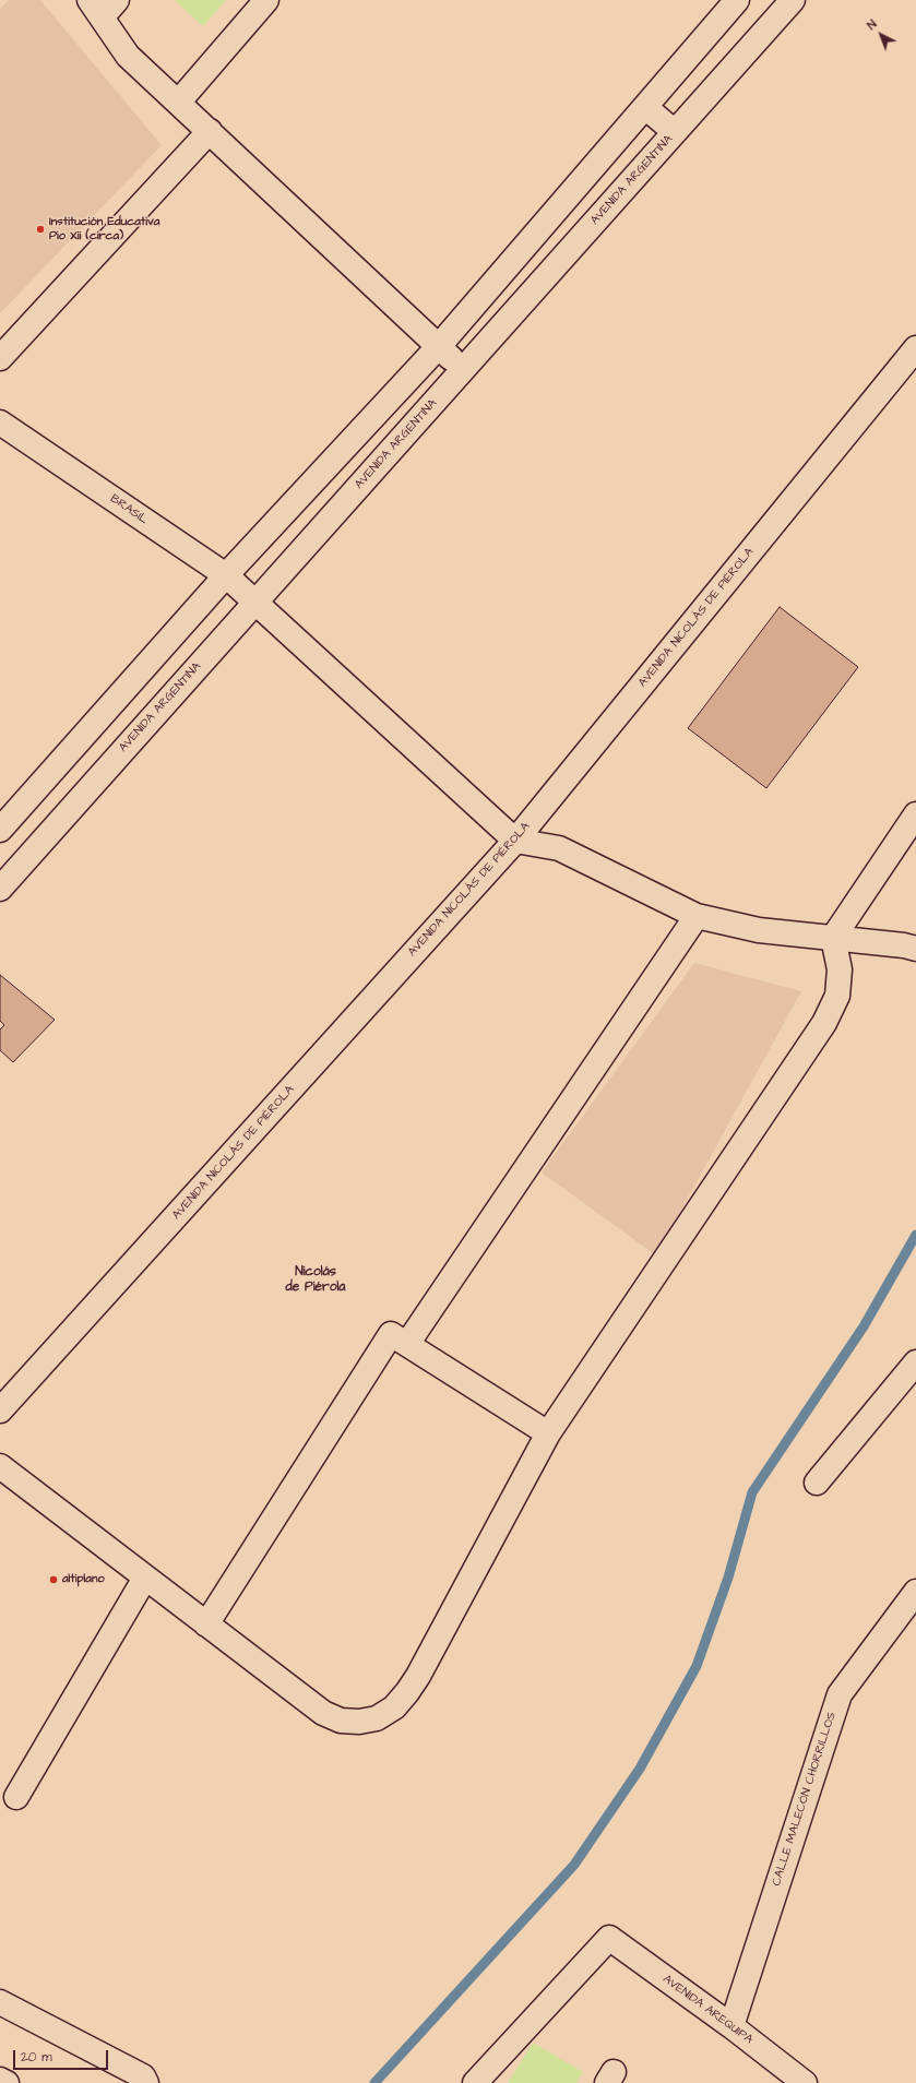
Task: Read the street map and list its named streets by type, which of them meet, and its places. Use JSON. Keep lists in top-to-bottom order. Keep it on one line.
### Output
{"streets":{"street":["AVENIDA ARGENTINA","BRASIL","AVENIDA NICOLÁS DE PIÉROLA","CALLE MALECÓN CHORRILLOS","AVENIDA AREQUIPA"]},"crossings":[["AVENIDA ARGENTINA","BRASIL"],["BRASIL","AVENIDA NICOLÁS DE PIÉROLA"],["CALLE MALECÓN CHORRILLOS","AVENIDA AREQUIPA"]],"districts":["Nicolás de Piérola"],"places":["Institución Educativa Pio Xii (circa)","altiplano"],"scale_bar":"20 m","north":"top left"}
